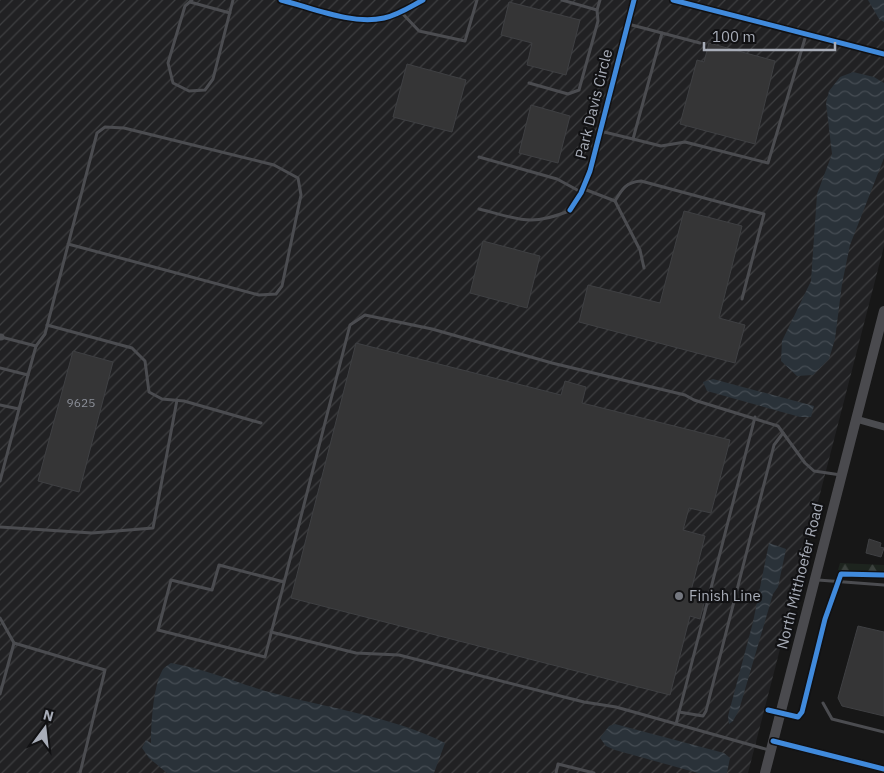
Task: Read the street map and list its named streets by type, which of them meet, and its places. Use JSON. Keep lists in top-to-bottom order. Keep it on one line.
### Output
{"streets":{"main road":["North Mitthoefer Road"],"street":["Park Davis Circle"]},"places":["Finish Line"],"house_numbers":["9625"],"scale_bar":"100 m","north":"top"}
